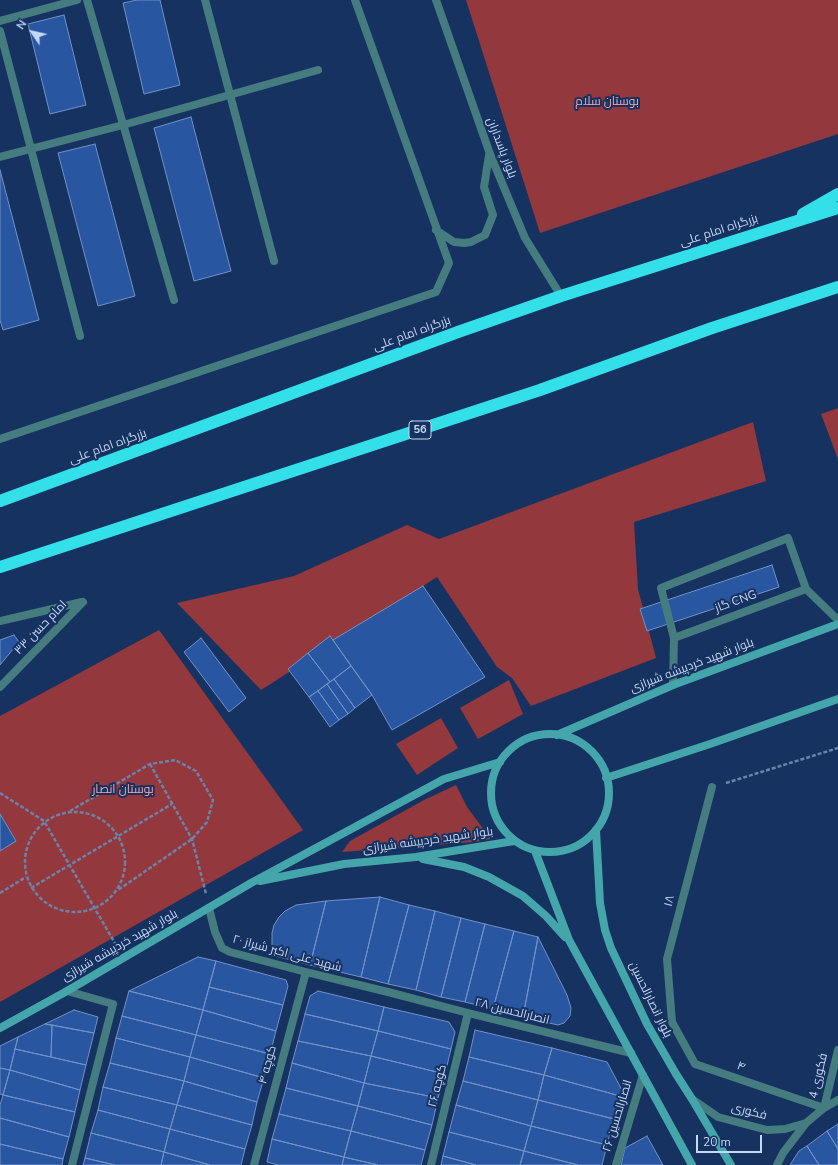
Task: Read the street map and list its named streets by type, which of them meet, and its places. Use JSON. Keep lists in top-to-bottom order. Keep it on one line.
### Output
{"streets":{"highway":["بزرگراه امام علی","56"],"street":["بلوار پاسداران","گاز CNG","امام حسن ۳۳","بلوار شهید خردپیشه شیرازی","۱۸","شهید علی اکبر شیراز ۲۰","بلوار انصارالحسین","انصارالحسین ۲۸","کوچه ۴","۴","فکوری 4","کوچه ۲۶","فکوری","انصارالحسین ۲۶"]},"crossings":[["بلوار پاسداران","بزرگراه امام علی"],["بلوار شهید خردپیشه شیرازی","شهید علی اکبر شیراز ۲۰"],["بلوار شهید خردپیشه شیرازی","بلوار انصارالحسین"],["۱۸","۴"],["شهید علی اکبر شیراز ۲۰","انصارالحسین ۲۸"],["شهید علی اکبر شیراز ۲۰","کوچه ۴"],["بلوار انصارالحسین","فکوری"],["انصارالحسین ۲۸","کوچه ۲۶"],["۴","فکوری 4"],["۴","فکوری"],["فکوری 4","فکوری"]],"parks":["بوستان سلام","بوستان انصار"],"scale_bar":"20 m","north":"top left"}
